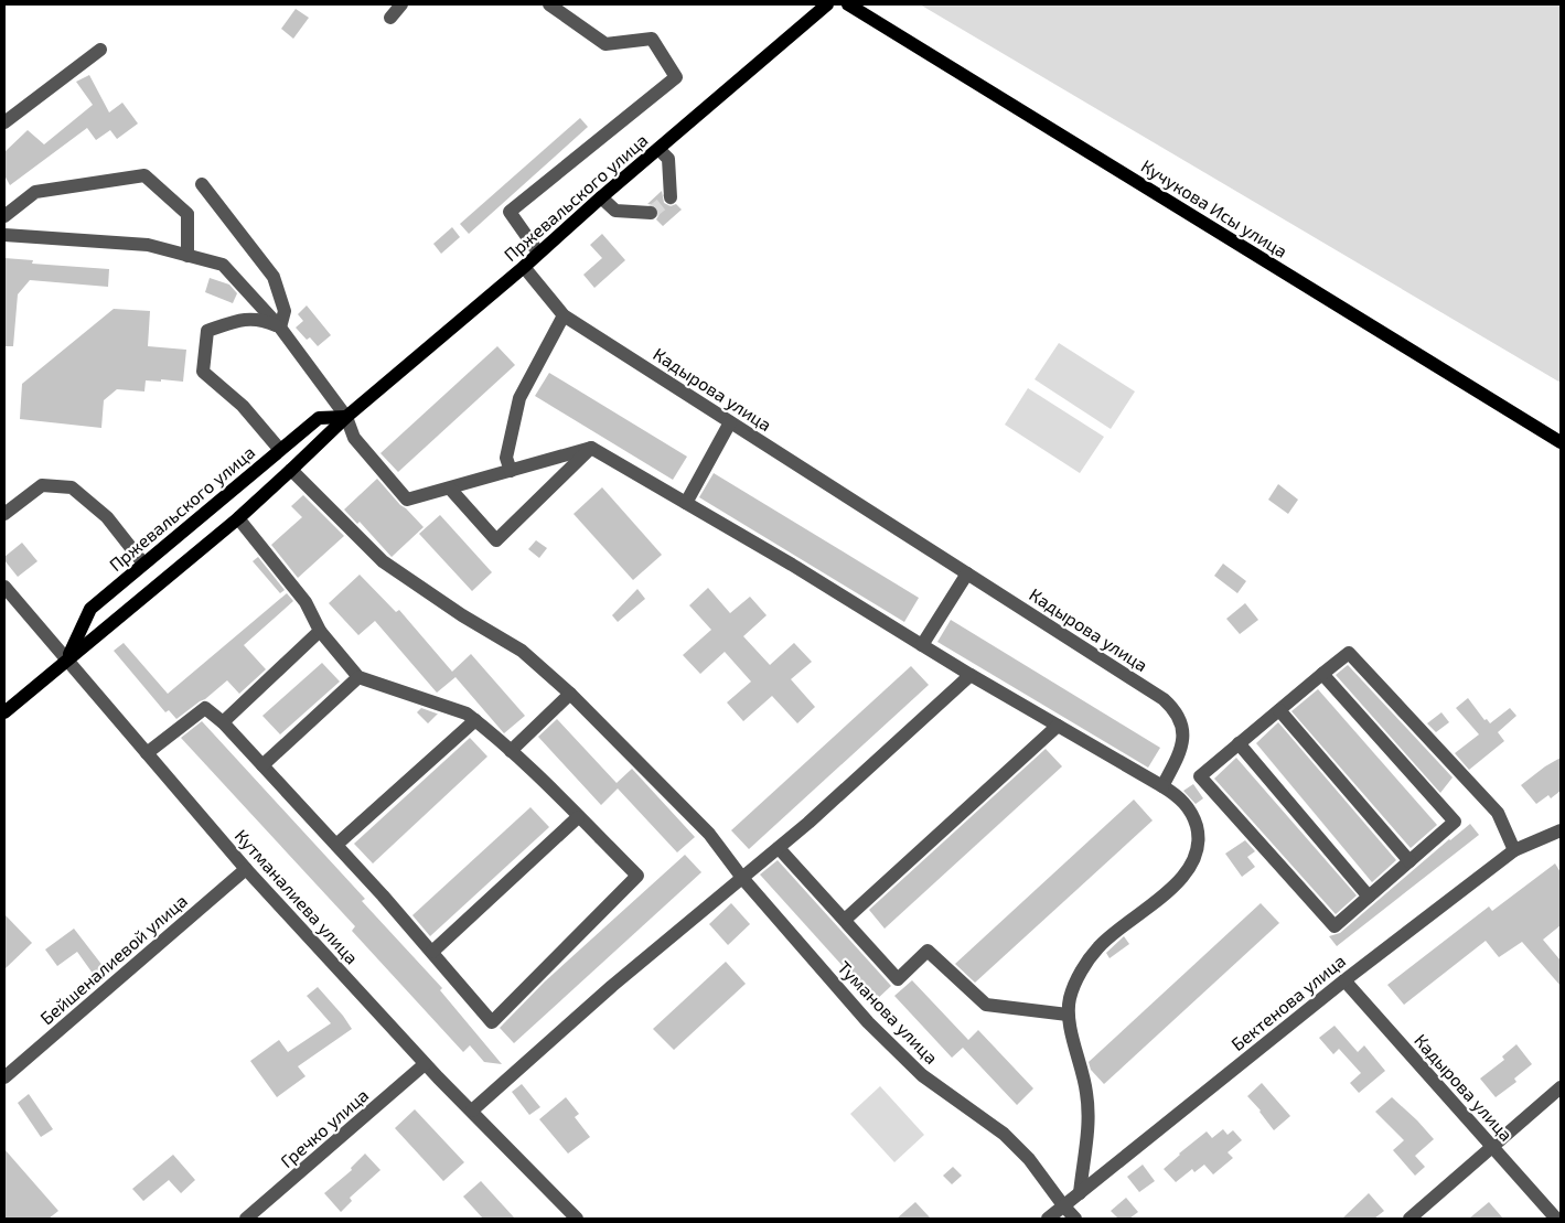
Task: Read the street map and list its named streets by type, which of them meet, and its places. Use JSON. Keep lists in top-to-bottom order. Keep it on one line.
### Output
{"streets":{"main road":["Пржевальского улица","Кучукова Исы улица"],"street":["Кадырова улица","Кутманалиева улица","Бейшеналиевой улица","Бектенова улица","Туманова улица","Гречко улица"]},"crossings":[["Пржевальского улица","Кадырова улица"],["Пржевальского улица","Кутманалиева улица"],["Пржевальского улица","Туманова улица"],["Кадырова улица","Бектенова улица"],["Кутманалиева улица","Бейшеналиевой улица"],["Кутманалиева улица","Гречко улица"],["Бектенова улица","Туманова улица"]]}
